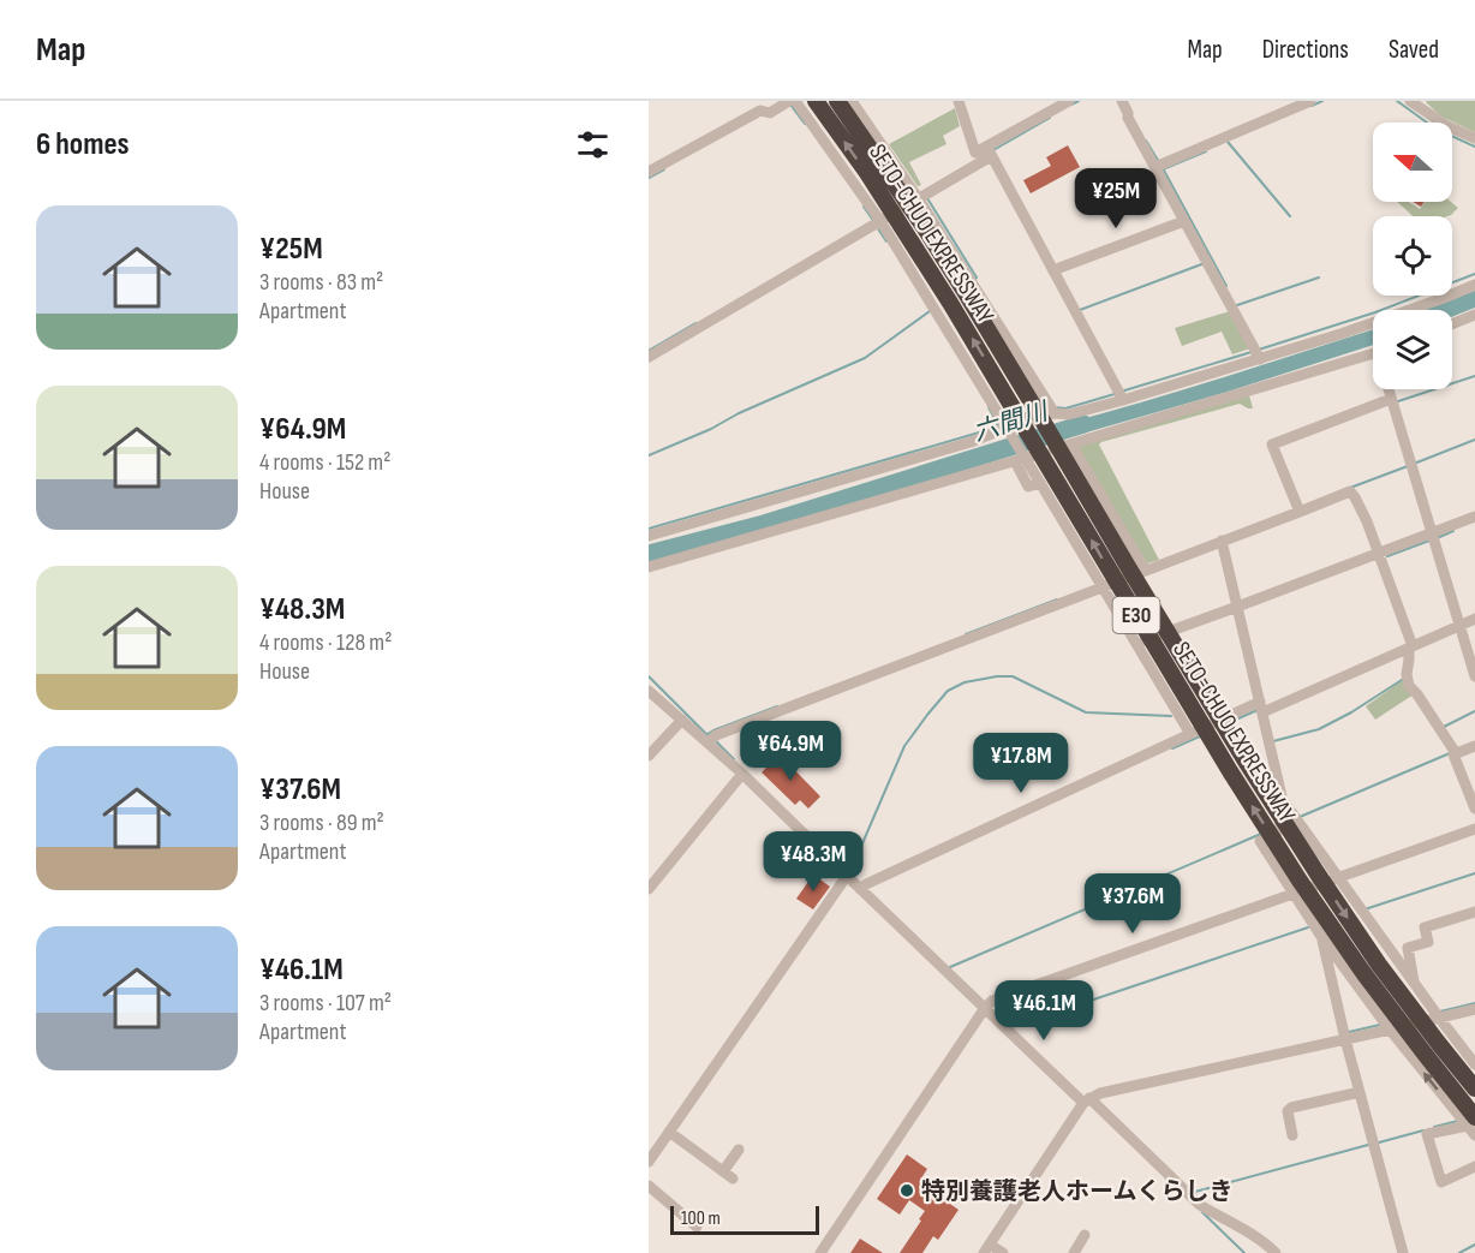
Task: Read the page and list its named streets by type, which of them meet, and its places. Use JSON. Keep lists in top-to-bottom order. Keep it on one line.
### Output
{"streets":{"highway":["SETO-CHUO EXPRESSWAY","E30"]},"water":["六間川"],"places":["特別養護老人ホームくらしき"],"scale_bar":"100 m","north":"left","page":{"header":"Map","nav":["Map","Directions","Saved"],"heading":"6 homes","price":["¥25M","¥64.9M","¥17.8M","¥48.3M","¥37.6M","¥46.1M"],"list":[{"name":"¥25M","note":"3 rooms · 83 m² · Apartment"},{"name":"¥64.9M","note":"4 rooms · 152 m² · House"},{"name":"¥48.3M","note":"4 rooms · 128 m² · House"},{"name":"¥37.6M","note":"3 rooms · 89 m² · Apartment"},{"name":"¥46.1M","note":"3 rooms · 107 m² · Apartment"}],"scale":"100 m"}}
